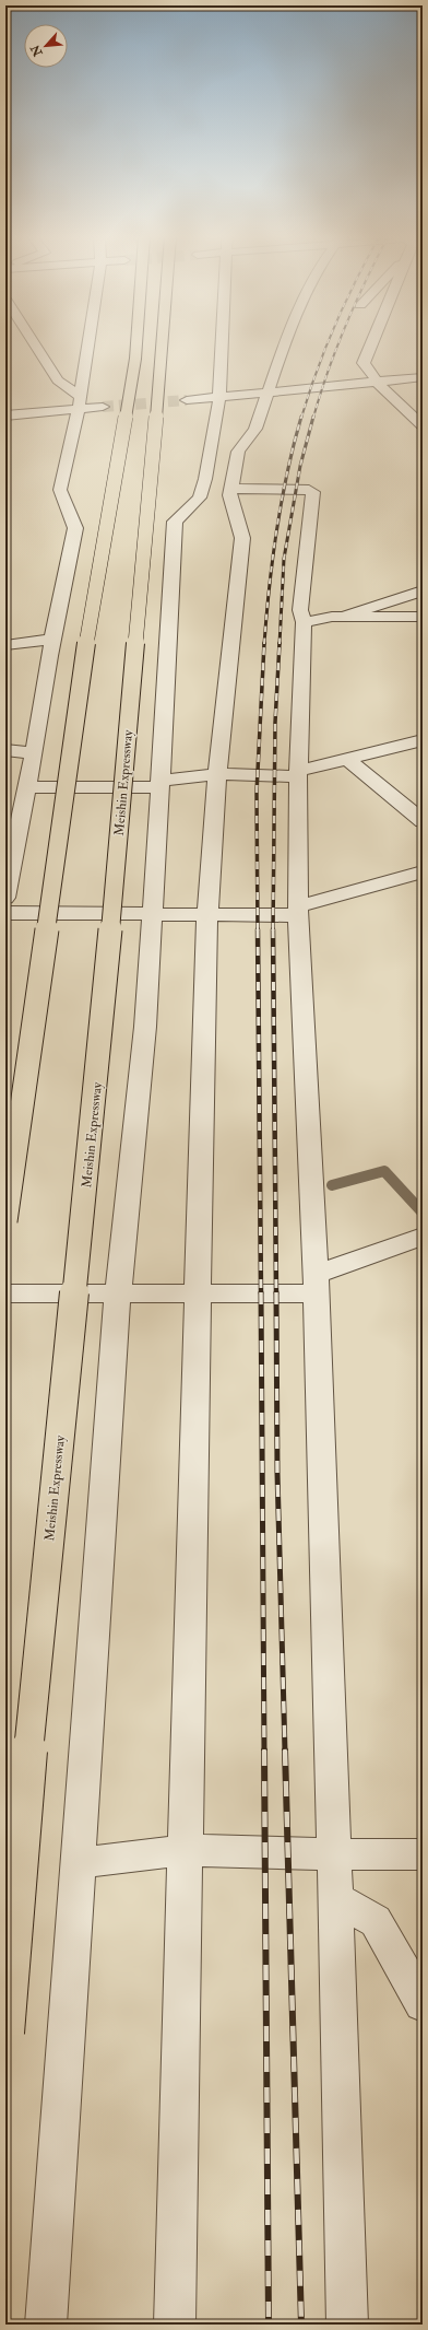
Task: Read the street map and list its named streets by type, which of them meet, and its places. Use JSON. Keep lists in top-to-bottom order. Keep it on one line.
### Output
{"streets":{"highway":["Meishin Expressway"]},"north":"bottom left"}
